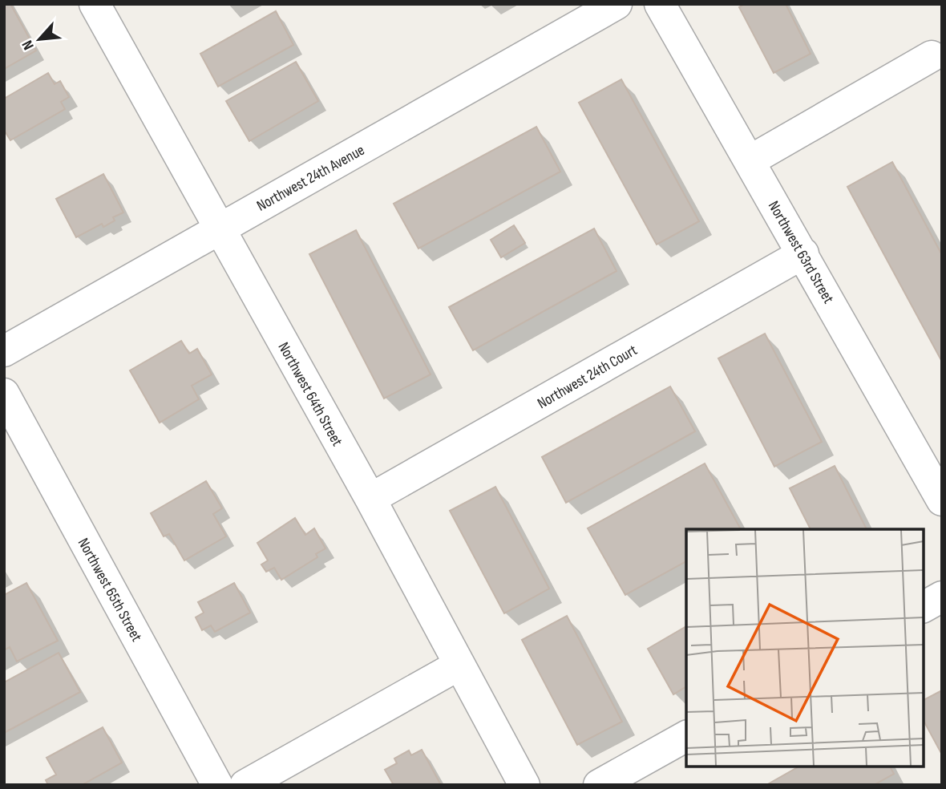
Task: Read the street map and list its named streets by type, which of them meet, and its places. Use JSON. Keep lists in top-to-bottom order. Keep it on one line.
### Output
{"streets":{"street":["Northwest 24th Avenue","Northwest 63rd Street","Northwest 24th Court","Northwest 64th Street","Northwest 65th Street"]},"crossings":[["Northwest 24th Avenue","Northwest 64th Street"],["Northwest 63rd Street","Northwest 24th Court"],["Northwest 24th Court","Northwest 64th Street"]],"north":"bottom left"}
